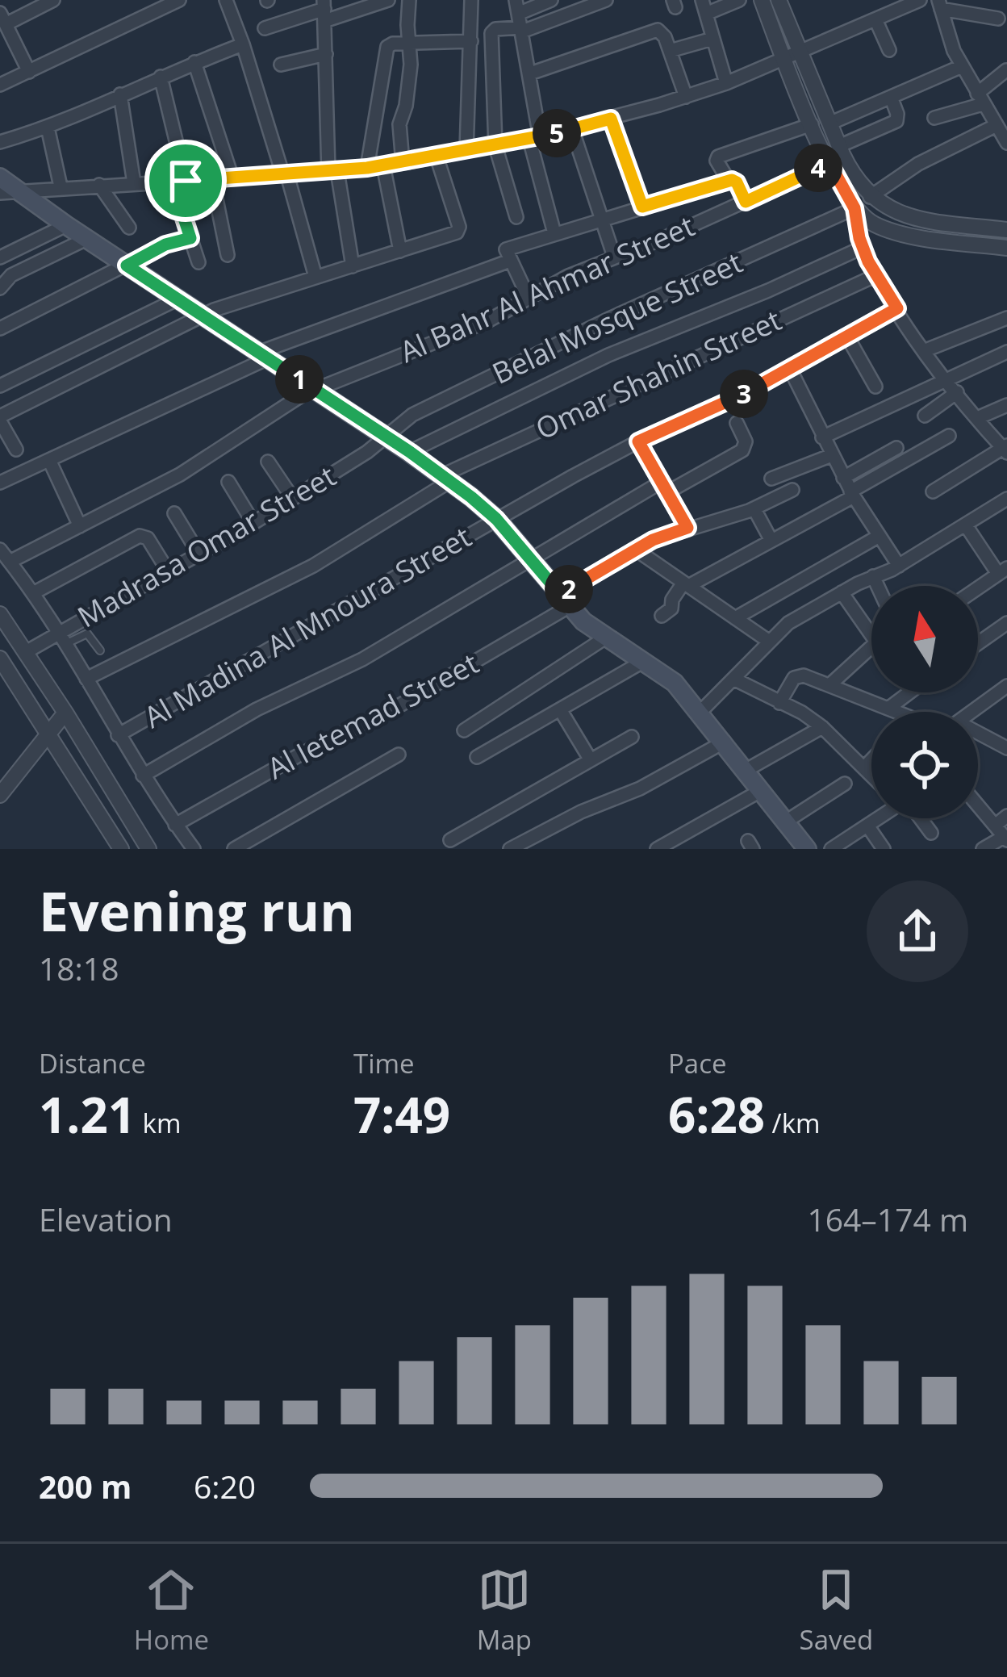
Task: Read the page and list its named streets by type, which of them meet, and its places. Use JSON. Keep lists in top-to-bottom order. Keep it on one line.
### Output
{"streets":{"street":["Al Bahr Al Ahmar Street","Belal Mosque Street","Omar Shahin Street","Madrasa Omar Street","Al Madina Al Mnoura Street","Al Ietemad Street"]},"crossings":[["Belal Mosque Street","Madrasa Omar Street"]],"north":"top","page":{"pins":["5","4","1","3","2"],"heading":["Evening run","18:18"],"stats":[["Distance","1.21 km"],["Time","7:49"],["Pace","6:28 /km"]],"chart":["Elevation","164–174 m"],"list":[{"name":"200 m","note":"6:20"}],"tabs":["Home","Map","Saved"]}}
